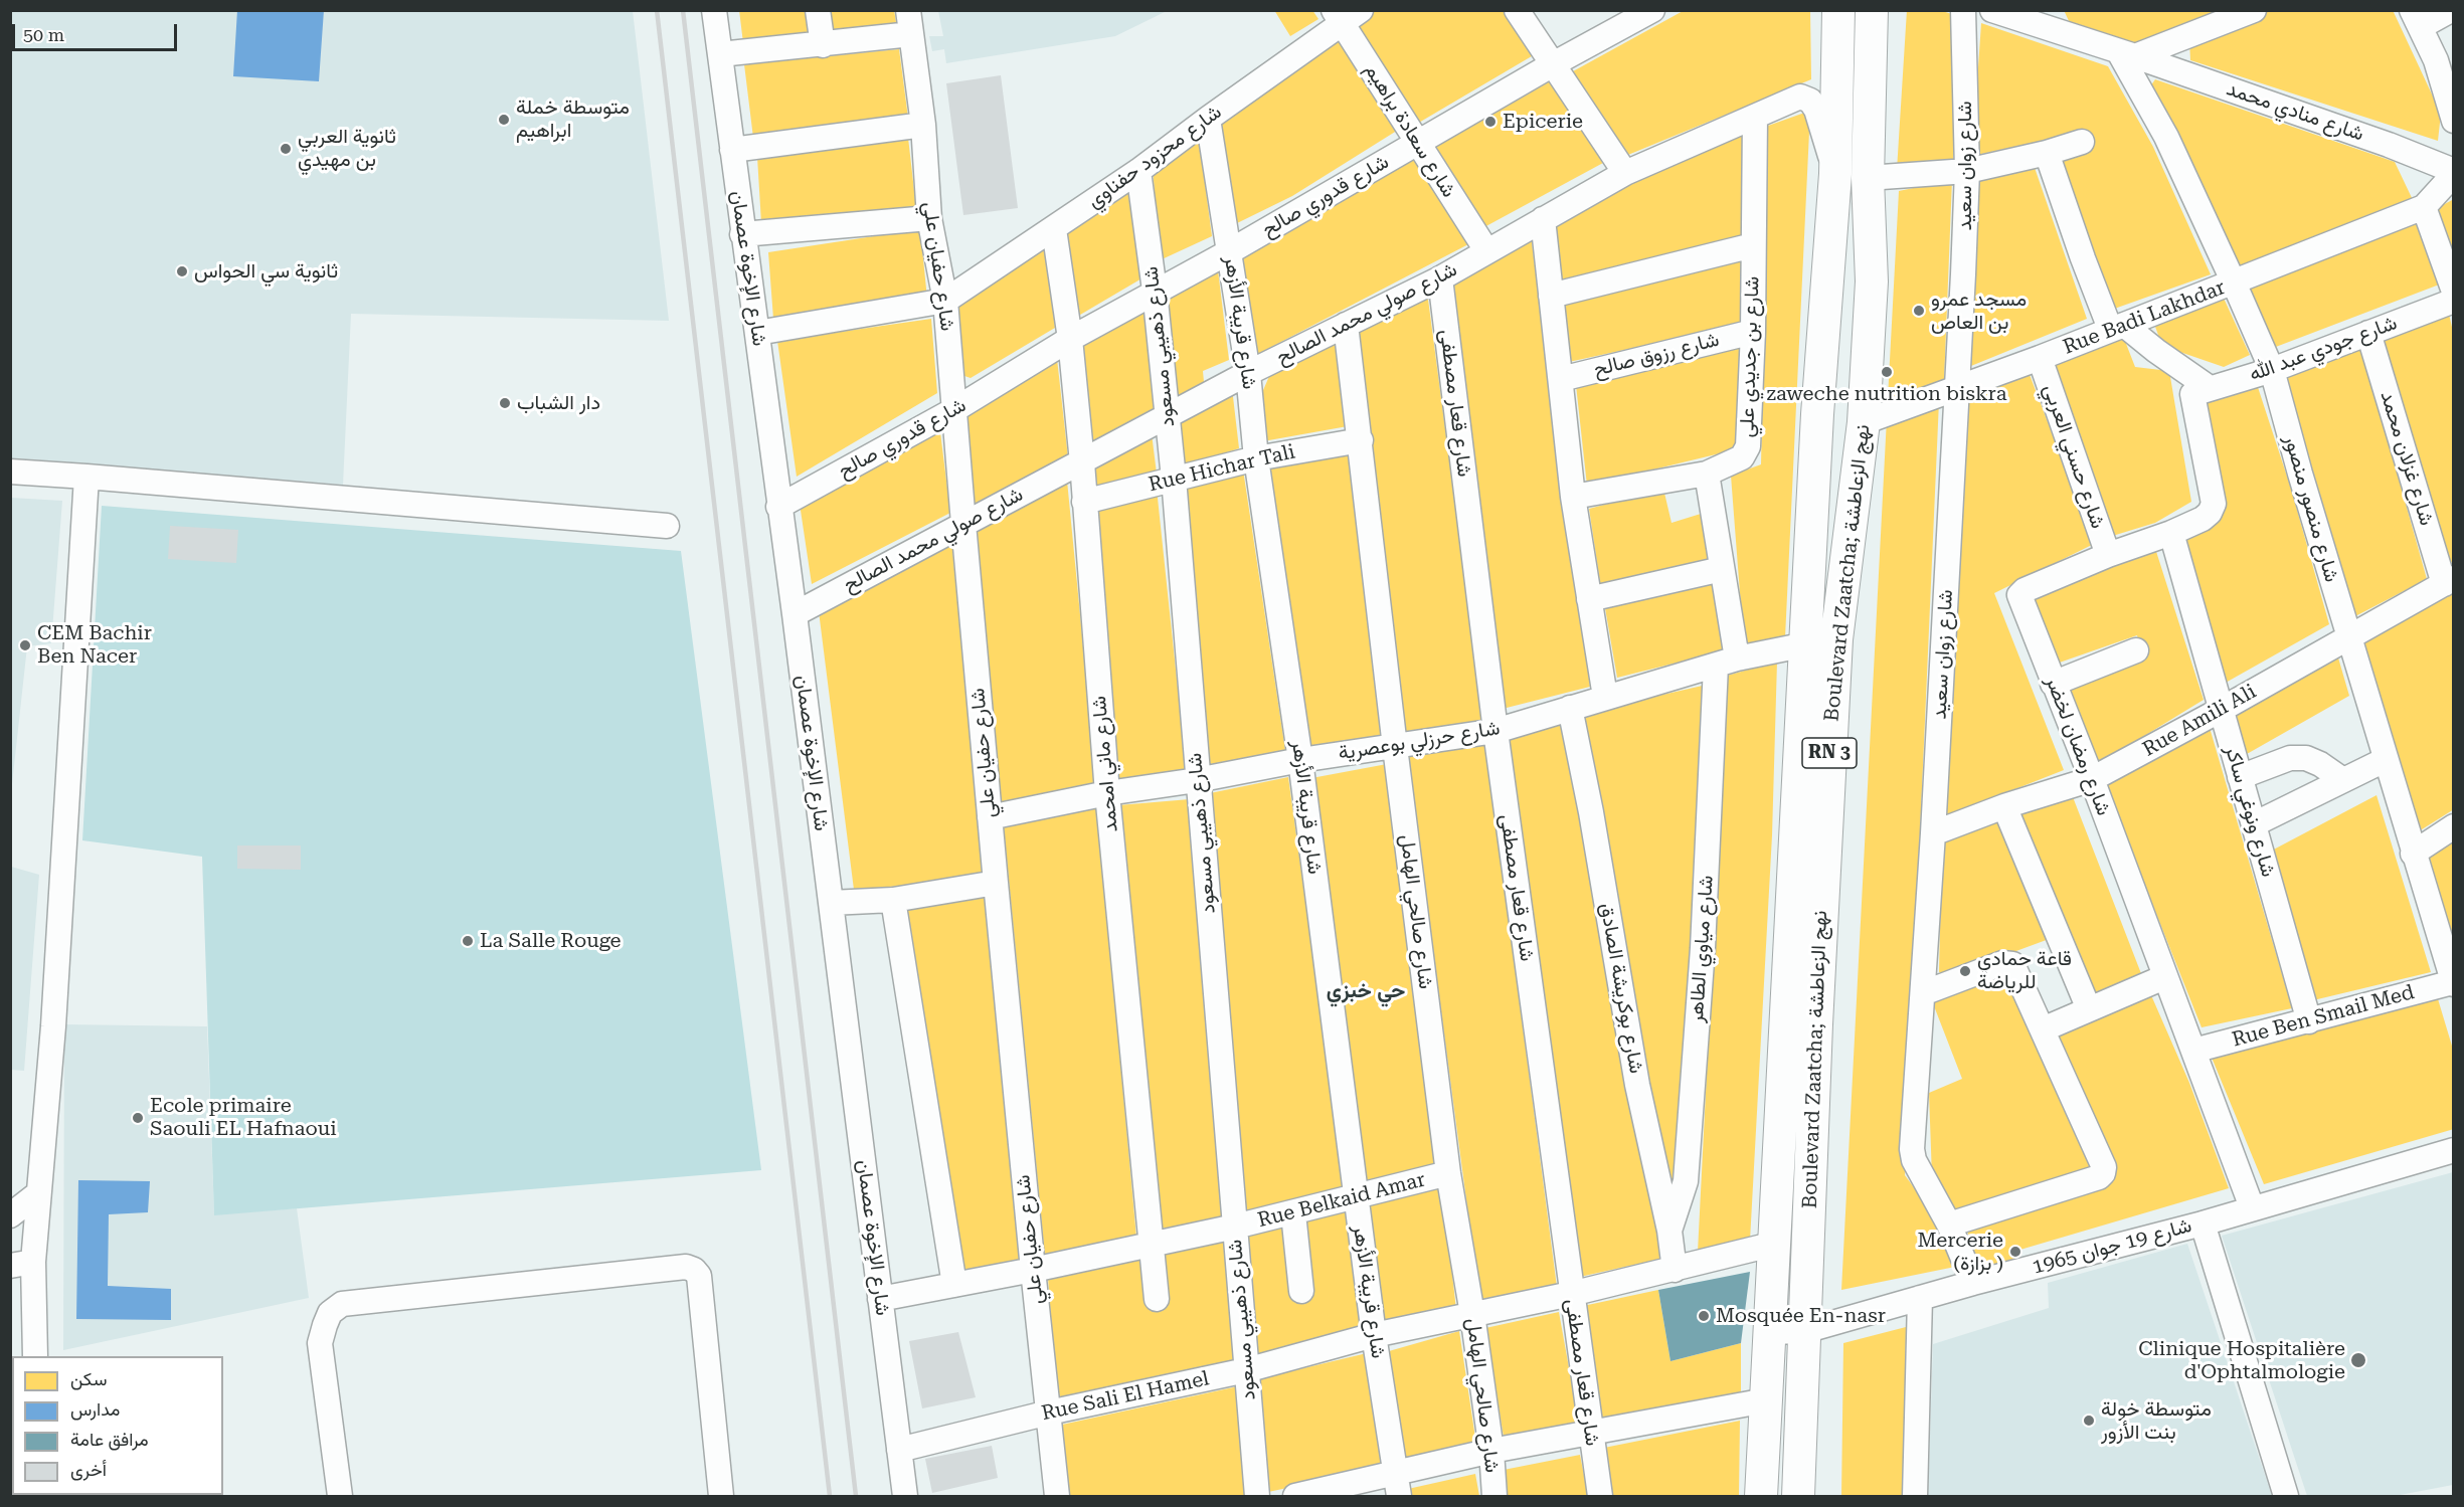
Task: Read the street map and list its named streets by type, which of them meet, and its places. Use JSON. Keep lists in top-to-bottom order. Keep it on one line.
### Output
{"streets":{"main road":["Boulevard Zaatcha; نهج الزعاطشة","RN 3"],"street":["شارع منادي محمد","شارع سعادة براهيم","شارع محزود حفناوي","شارع زوان سعيد","شارع قدوري صالح","شارع حفيان علي","شارع الإخوة عصمان","شارع صولي محمد الصالح","Rue Badi Lakhdar","شارع قريبة الأزهر","شارع ذهيبي مسعود","شارع جودي عبد الله","شارع رزوق صالح","شارع بن جديدي علي","شارع قعار مصطفى","شارع حسني العربي","شارع غزلان محمد","Rue Hichar Tali","شارع منصور منصور","Rue Amili Ali","شارع حرزلي بوعصرية","شارع رمضان لخضر","شارع ماني امحمد","شارع ونوغي ساكر","شارع صالحي الهامل","شارع مياوي الطاهر","شارع بوكريشة الصادق","Rue Ben Smail Med","Rue Belkaid Amar","شارع 19 جوان 1965","Rue Sali El Hamel"]},"crossings":[["شارع منادي محمد","شارع منصور منصور"],["شارع سعادة براهيم","شارع محزود حفناوي"],["شارع سعادة براهيم","شارع قدوري صالح"],["شارع سعادة براهيم","شارع صولي محمد الصالح"],["شارع محزود حفناوي","شارع حفيان علي"],["شارع محزود حفناوي","شارع قريبة الأزهر"],["شارع محزود حفناوي","شارع ذهيبي مسعود"],["شارع محزود حفناوي","شارع ماني امحمد"],["شارع زوان سعيد","Rue Badi Lakhdar"],["شارع زوان سعيد","Rue Amili Ali"],["شارع زوان سعيد","شارع 19 جوان 1965"],["شارع قدوري صالح","شارع حفيان علي"],["شارع قدوري صالح","شارع الإخوة عصمان"],["شارع قدوري صالح","شارع قريبة الأزهر"],["شارع قدوري صالح","شارع ذهيبي مسعود"],["شارع قدوري صالح","شارع ماني امحمد"],["شارع حفيان علي","شارع صولي محمد الصالح"],["شارع حفيان علي","شارع حرزلي بوعصرية"],["شارع حفيان علي","Rue Belkaid Amar"],["شارع حفيان علي","Rue Sali El Hamel"],["شارع الإخوة عصمان","شارع صولي محمد الصالح"],["شارع الإخوة عصمان","Rue Belkaid Amar"],["شارع الإخوة عصمان","Rue Sali El Hamel"],["شارع صولي محمد الصالح","شارع قريبة الأزهر"],["شارع صولي محمد الصالح","شارع ذهيبي مسعود"],["شارع صولي محمد الصالح","شارع بن جديدي علي"],["شارع صولي محمد الصالح","شارع قعار مصطفى"],["شارع صولي محمد الصالح","Boulevard Zaatcha; نهج الزعاطشة"],["شارع صولي محمد الصالح","شارع ماني امحمد"],["شارع صولي محمد الصالح","شارع صالحي الهامل"],["Rue Badi Lakhdar","شارع حسني العربي"],["Rue Badi Lakhdar","شارع منصور منصور"],["Rue Badi Lakhdar","Boulevard Zaatcha; نهج الزعاطشة"],["شارع قريبة الأزهر","Rue Hichar Tali"],["شارع قريبة الأزهر","شارع حرزلي بوعصرية"],["شارع قريبة الأزهر","Rue Belkaid Amar"],["شارع قريبة الأزهر","Rue Sali El Hamel"],["شارع ذهيبي مسعود","Rue Hichar Tali"],["شارع ذهيبي مسعود","شارع حرزلي بوعصرية"],["شارع ذهيبي مسعود","Rue Belkaid Amar"],["شارع ذهيبي مسعود","Rue Sali El Hamel"],["شارع جودي عبد الله","شارع غزلان محمد"],["شارع جودي عبد الله","شارع منصور منصور"],["شارع جودي عبد الله","شارع رمضان لخضر"],["شارع رزوق صالح","شارع بن جديدي علي"],["شارع بن جديدي علي","شارع مياوي الطاهر"],["شارع قعار مصطفى","شارع حرزلي بوعصرية"],["شارع قعار مصطفى","Rue Sali El Hamel"],["شارع حسني العربي","شارع رمضان لخضر"],["شارع غزلان محمد","Rue Amili Ali"],["Rue Hichar Tali","شارع ماني امحمد"],["Rue Hichar Tali","شارع صالحي الهامل"],["شارع منصور منصور","Rue Amili Ali"],["شارع منصور منصور","Rue Ben Smail Med"],["Boulevard Zaatcha; نهج الزعاطشة","شارع حرزلي بوعصرية"],["Boulevard Zaatcha; نهج الزعاطشة","شارع 19 جوان 1965"],["Boulevard Zaatcha; نهج الزعاطشة","Rue Sali El Hamel"],["Rue Amili Ali","شارع رمضان لخضر"],["Rue Amili Ali","شارع ونوغي ساكر"],["شارع حرزلي بوعصرية","شارع ماني امحمد"],["شارع حرزلي بوعصرية","شارع صالحي الهامل"],["شارع حرزلي بوعصرية","شارع مياوي الطاهر"],["شارع حرزلي بوعصرية","شارع بوكريشة الصادق"],["شارع رمضان لخضر","شارع ونوغي ساكر"],["شارع رمضان لخضر","Rue Ben Smail Med"],["شارع رمضان لخضر","شارع 19 جوان 1965"],["شارع ماني امحمد","Rue Belkaid Amar"],["شارع ونوغي ساكر","Rue Ben Smail Med"],["شارع صالحي الهامل","Rue Belkaid Amar"],["شارع صالحي الهامل","Rue Sali El Hamel"],["شارع مياوي الطاهر","شارع بوكريشة الصادق"],["شارع بوكريشة الصادق","Rue Sali El Hamel"]],"districts":["حي خبزي"],"places":["متوسطة خملة ابراهيم","Epicerie","ثانوية العربي بن مهيدي","ثانوية سي الحواس","مسجد عمرو بن العاص","zaweche nutrition biskra","دار الشباب","CEM Bachir Ben Nacer","La Salle Rouge","قاعة حمادي للرياضة","Ecole primaire Saouli EL Hafnaoui","Mercerie (بزازة )","Mosquée En-nasr","Clinique Hospitalière d'Ophtalmologie","متوسطة خولة بنت الأزور"],"legend":["سكن","مدارس","مرافق عامة","أخرى"],"scale_bar":"50 m"}
